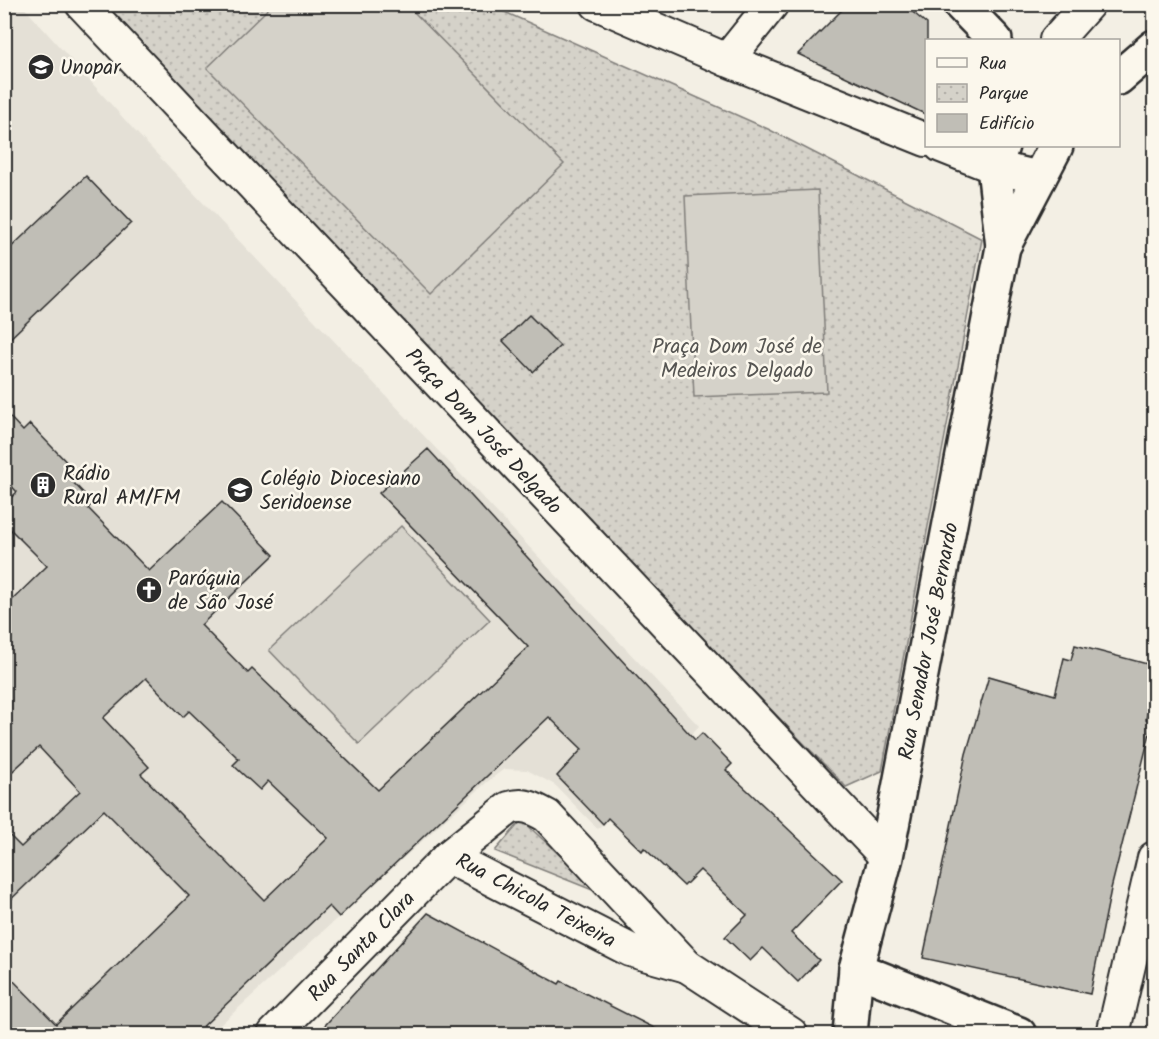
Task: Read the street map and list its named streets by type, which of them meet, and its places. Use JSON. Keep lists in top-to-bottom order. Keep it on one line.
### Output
{"streets":{"street":["Praça Dom José Delgado","Rua Senador José Bernardo","Rua Chicola Teixeira","Rua Santa Clara"]},"crossings":[["Praça Dom José Delgado","Rua Senador José Bernardo"],["Rua Chicola Teixeira","Rua Santa Clara"]],"parks":["Praça Dom José de Medeiros Delgado"],"places":{"school or university":["Unopar","Colégio Diocesiano Seridoense"],"building":["Rádio Rural AM/FM"],"church":["Paróquia de São José"]},"legend":["Rua","Parque","Edifício"]}
